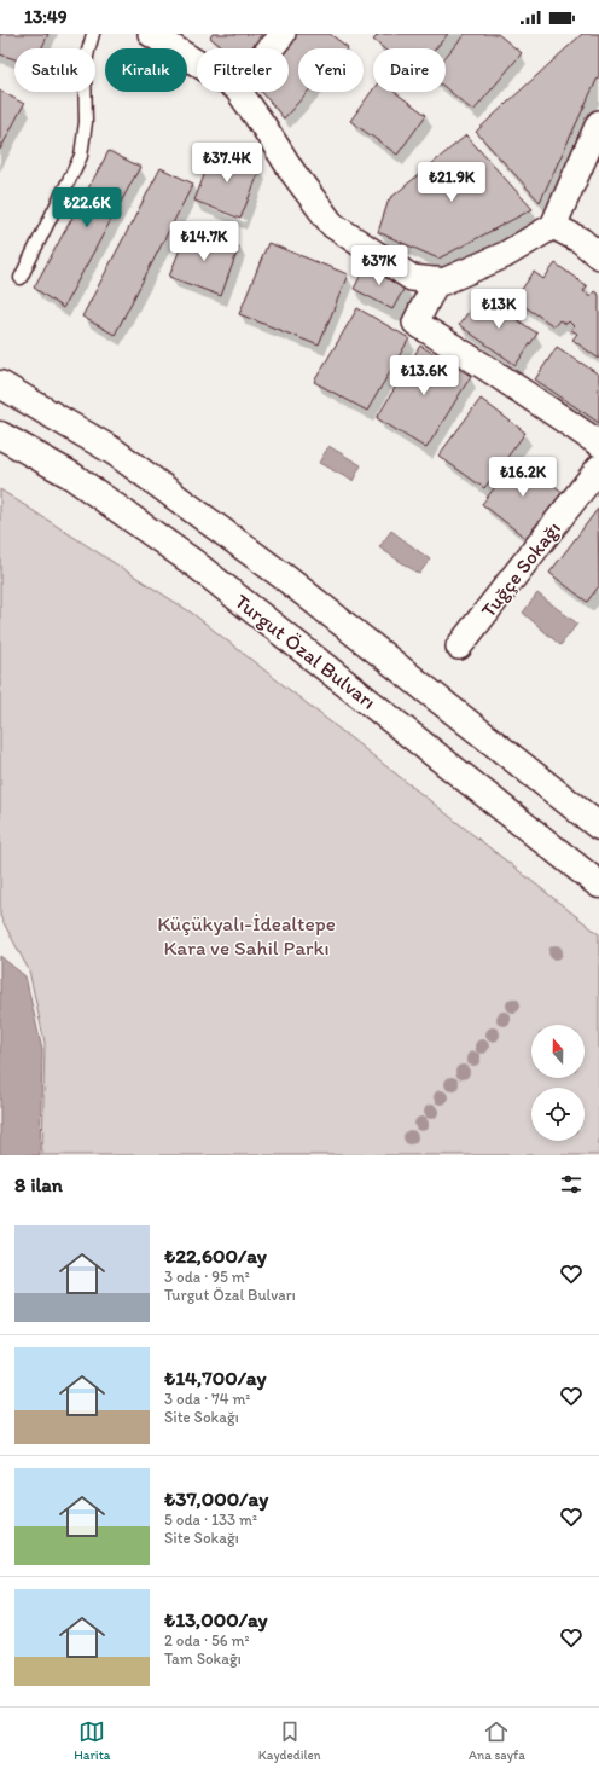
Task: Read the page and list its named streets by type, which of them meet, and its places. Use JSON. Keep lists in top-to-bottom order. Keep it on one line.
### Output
{"streets":{"highway":["Turgut Özal Bulvarı"],"street":["Tuğçe Sokağı"]},"parks":["Küçükyalı-İdealtepe Kara ve Sahil Parkı"],"north":"top","page":{"status":"13:49","chip":["Satılık","Kiralık","Filtreler","Yeni","Daire"],"price":["₺37.4K","₺21.9K","₺22.6K","₺14.7K","₺37K","₺13K","₺13.6K","₺16.2K"],"heading":"8 ilan","list":[{"name":"₺22,600/ay","note":"3 oda · 95 m² · Turgut Özal Bulvarı"},{"name":"₺14,700/ay","note":"3 oda · 74 m² · Site Sokağı"},{"name":"₺37,000/ay","note":"5 oda · 133 m² · Site Sokağı"},{"name":"₺13,000/ay","note":"2 oda · 56 m² · Tam Sokağı"}],"tabs":["Harita","Kaydedilen","Ana sayfa"]}}
